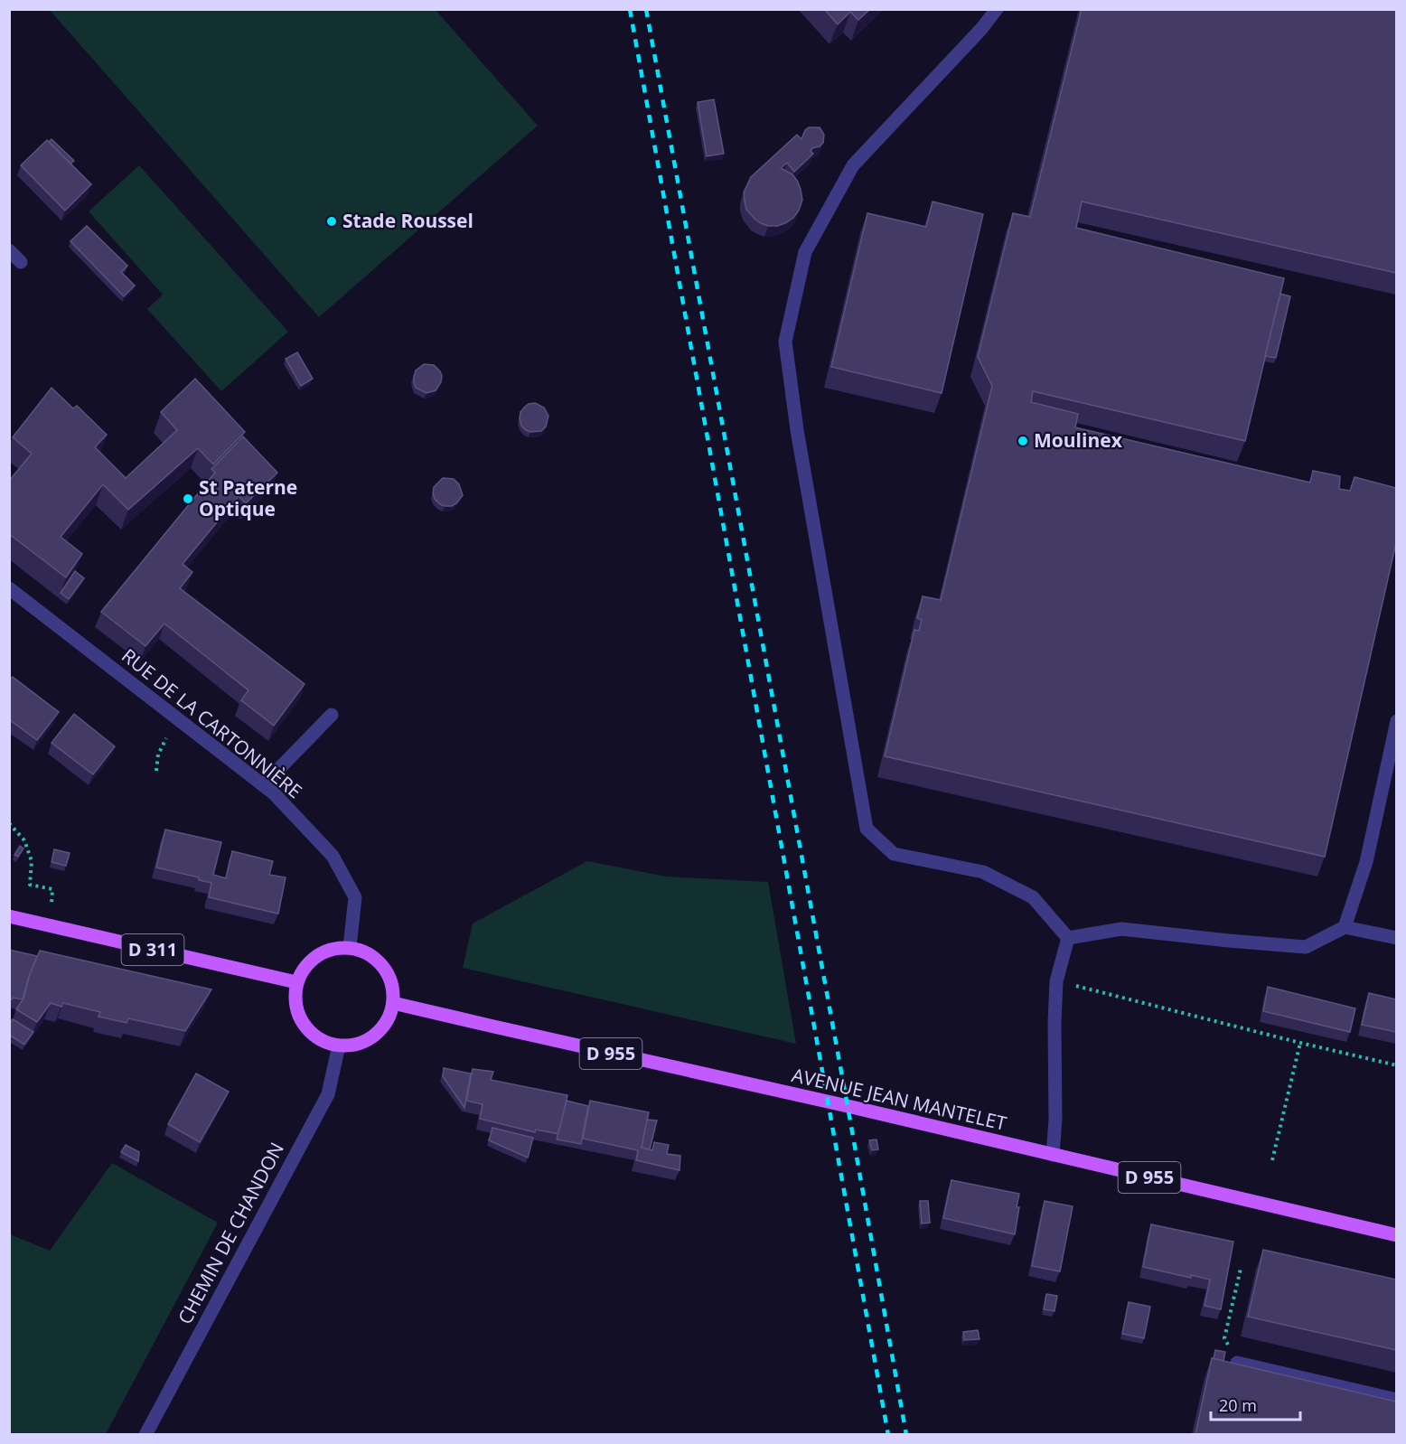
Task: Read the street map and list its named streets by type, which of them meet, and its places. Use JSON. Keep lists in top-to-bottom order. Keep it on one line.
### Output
{"streets":{"main road":["D 311","D 955","AVENUE JEAN MANTELET"],"street":["RUE DE LA CARTONNIÈRE","CHEMIN DE CHANDON"]},"crossings":[["RUE DE LA CARTONNIÈRE","D 311"],["RUE DE LA CARTONNIÈRE","AVENUE JEAN MANTELET"],["RUE DE LA CARTONNIÈRE","CHEMIN DE CHANDON"],["D 311","AVENUE JEAN MANTELET"],["D 311","CHEMIN DE CHANDON"],["AVENUE JEAN MANTELET","CHEMIN DE CHANDON"]],"places":["Stade Roussel","Moulinex","St Paterne Optique"],"scale_bar":"20 m"}
